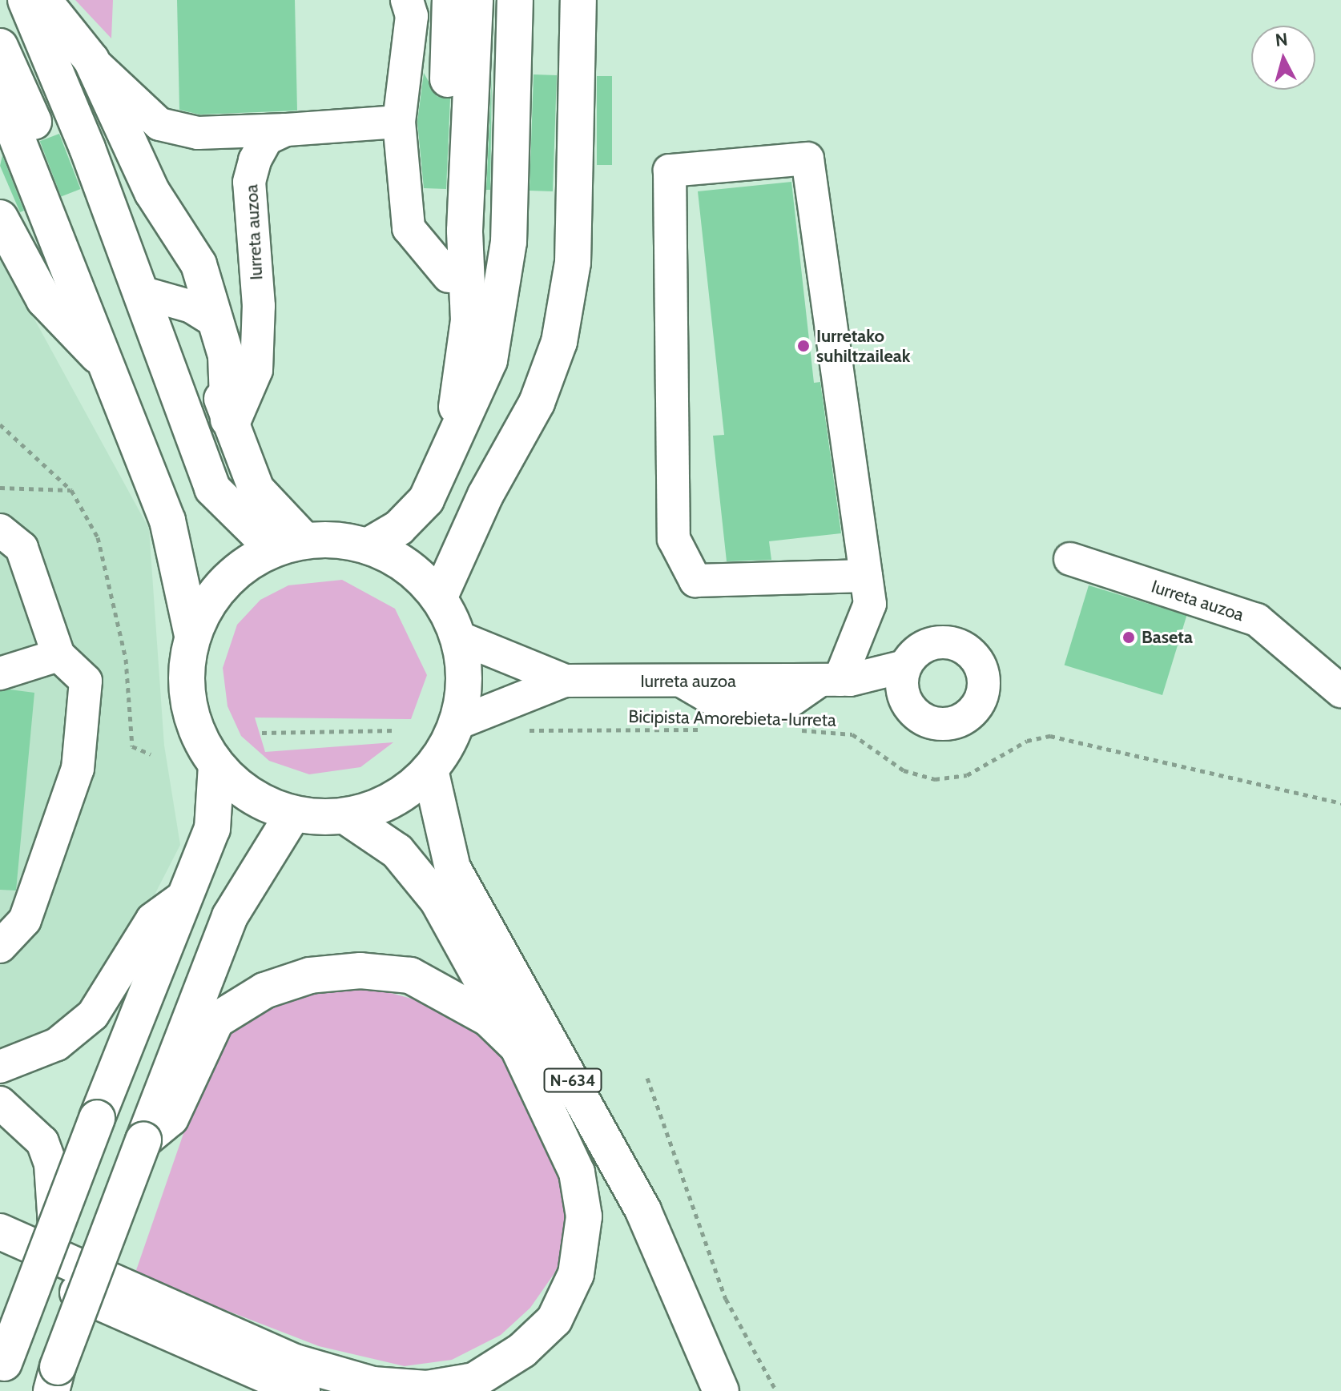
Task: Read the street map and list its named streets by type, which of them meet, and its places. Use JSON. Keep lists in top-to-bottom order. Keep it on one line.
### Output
{"streets":{"main road":["N-634"],"street":["Iurreta auzoa"],"path":["Bicipista Amorebieta-Iurreta"]},"places":["Iurretako suhiltzaileak","Baseta"],"north":"top"}
